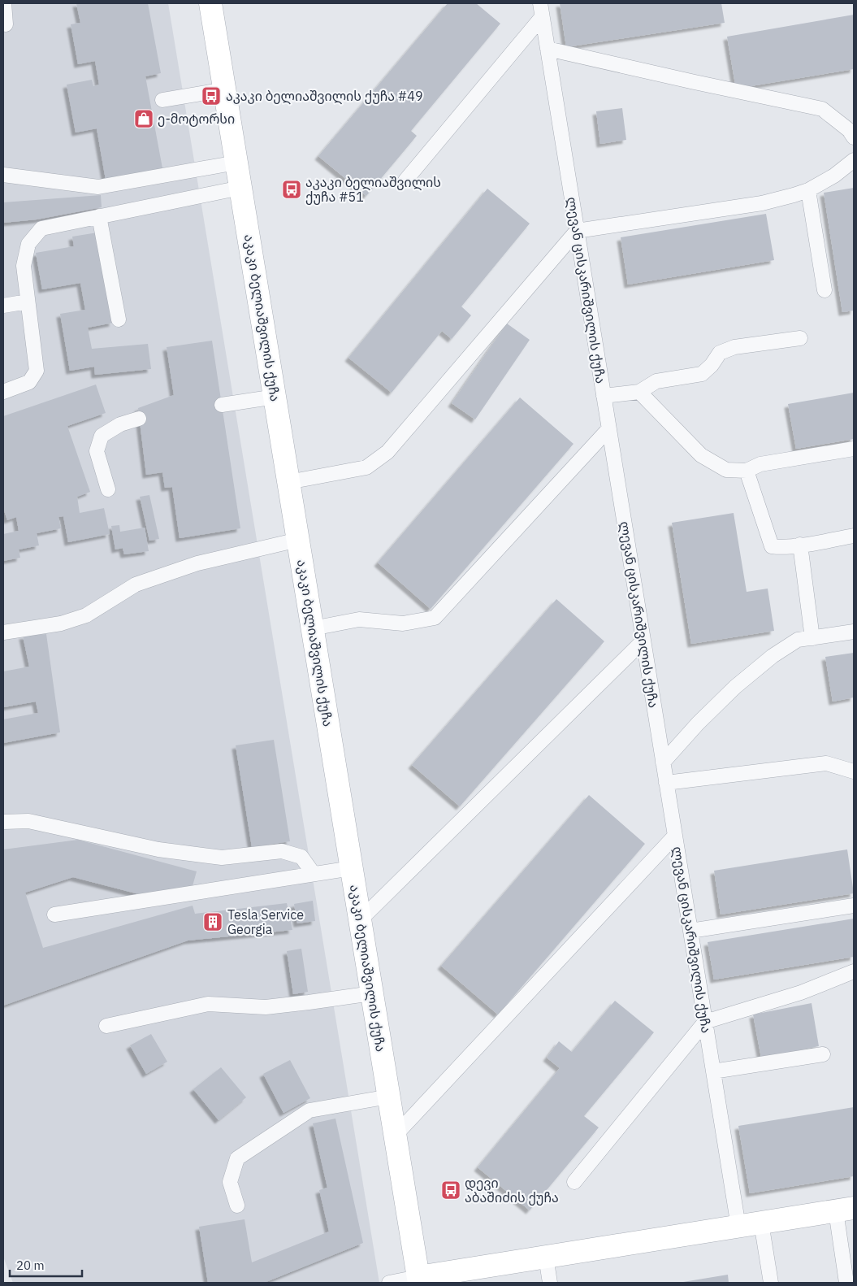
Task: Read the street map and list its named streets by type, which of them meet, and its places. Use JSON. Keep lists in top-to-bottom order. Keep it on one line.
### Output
{"streets":{"main road":["აკაკი ბელიაშვილის ქუჩა"],"lane":["ლევან ცისკარიშვილის ქუჩა"]},"places":{"bus stop":["აკაკი ბელიაშვილის ქუჩა #49","აკაკი ბელიაშვილის ქუჩა #51","დევი აბაშიძის ქუჩა"],"shop":["ე-მოტორსი"],"building":["Tesla Service Georgia"]},"scale_bar":"20 m"}
